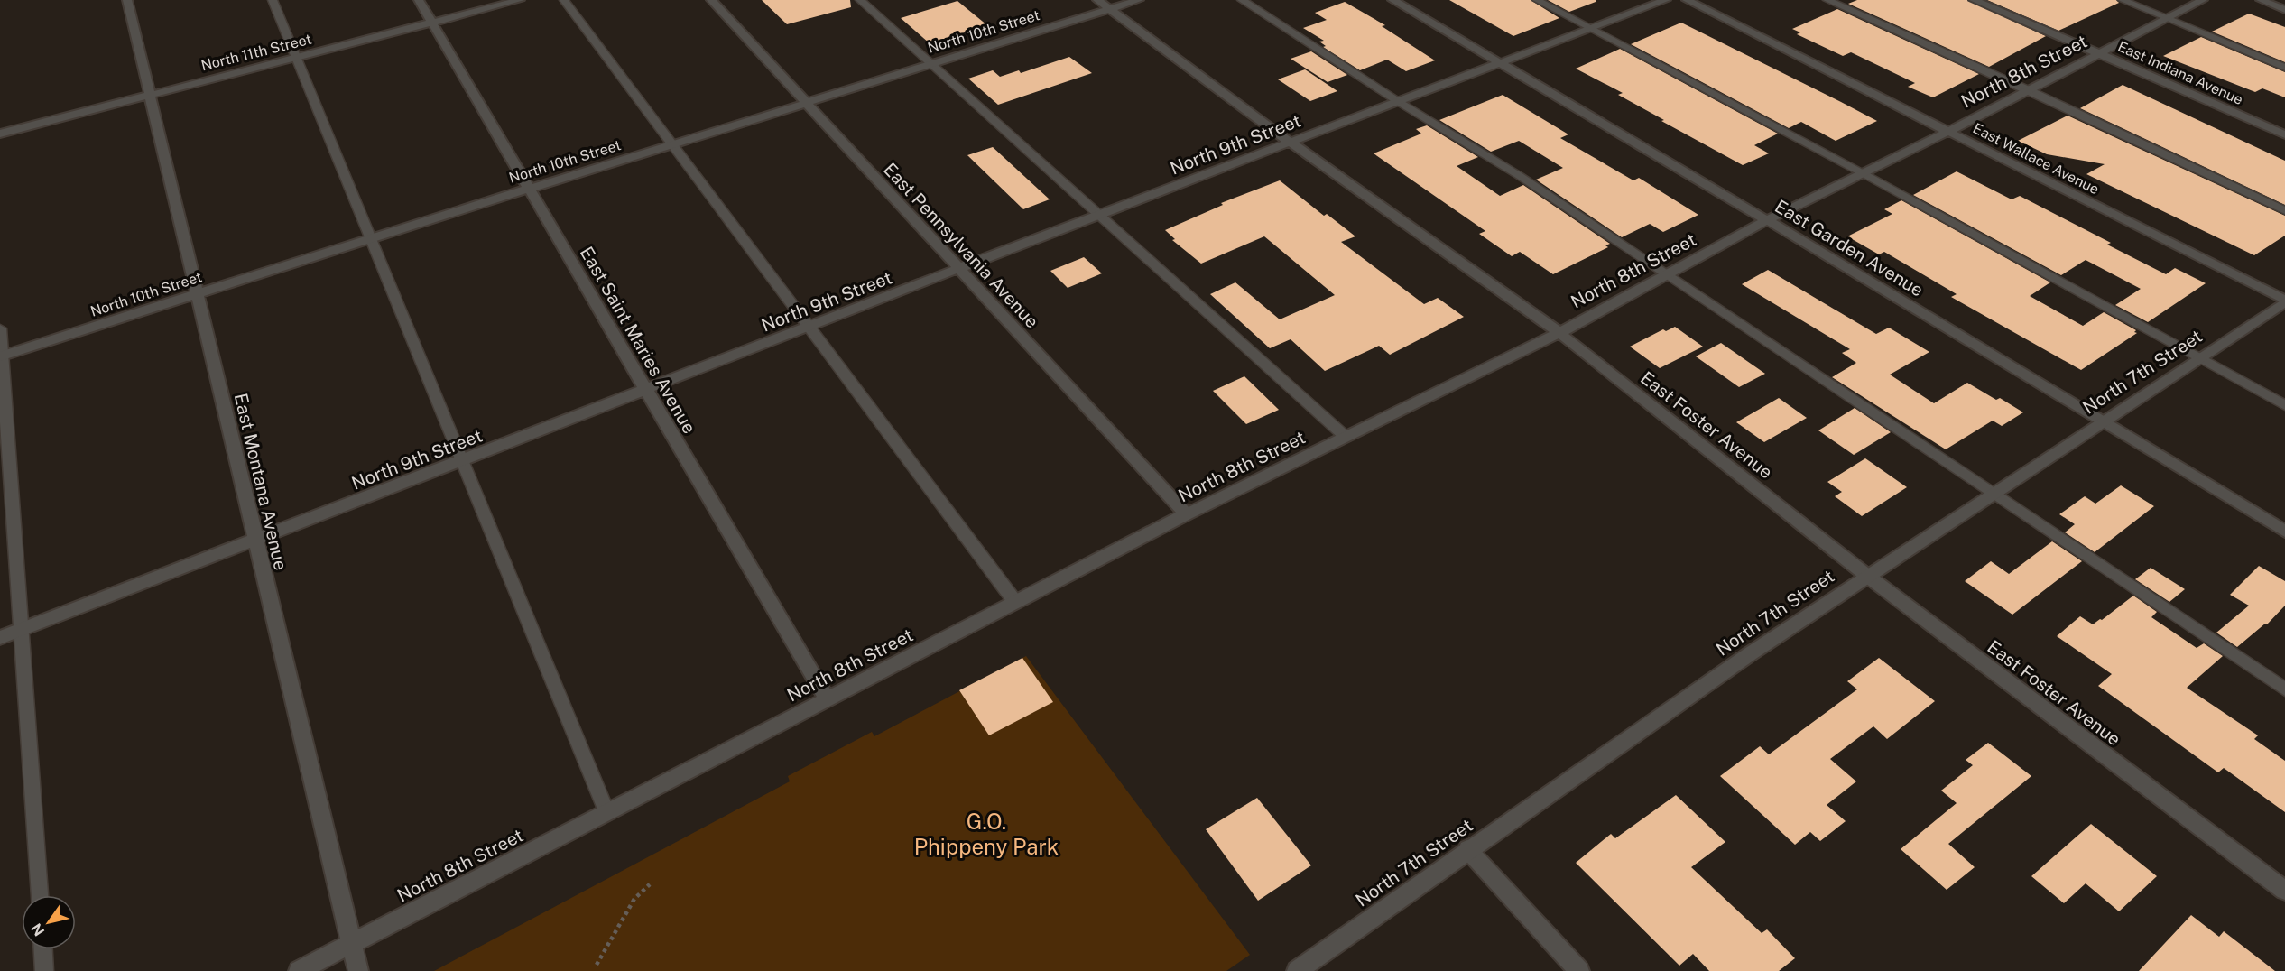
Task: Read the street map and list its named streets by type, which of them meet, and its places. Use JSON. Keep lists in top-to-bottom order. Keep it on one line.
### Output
{"streets":{"street":["North 10th Street","North 11th Street","North 8th Street","East Indiana Avenue","North 9th Street","East Wallace Avenue","East Pennsylvania Avenue","East Garden Avenue","East Saint Maries Avenue","North 7th Street","East Foster Avenue","East Montana Avenue"]},"crossings":[["North 10th Street","East Pennsylvania Avenue"],["North 10th Street","East Saint Maries Avenue"],["North 10th Street","East Foster Avenue"],["North 10th Street","East Montana Avenue"],["North 11th Street","East Saint Maries Avenue"],["North 11th Street","East Montana Avenue"],["North 8th Street","East Indiana Avenue"],["North 8th Street","East Wallace Avenue"],["North 8th Street","East Pennsylvania Avenue"],["North 8th Street","East Garden Avenue"],["North 8th Street","East Saint Maries Avenue"],["North 8th Street","East Foster Avenue"],["North 8th Street","East Montana Avenue"],["North 9th Street","East Pennsylvania Avenue"],["North 9th Street","East Garden Avenue"],["North 9th Street","East Saint Maries Avenue"],["North 9th Street","East Foster Avenue"],["North 9th Street","East Montana Avenue"],["East Wallace Avenue","North 7th Street"],["East Garden Avenue","North 7th Street"],["North 7th Street","East Foster Avenue"]],"parks":["G.O. Phippeny Park"],"north":"bottom left"}
